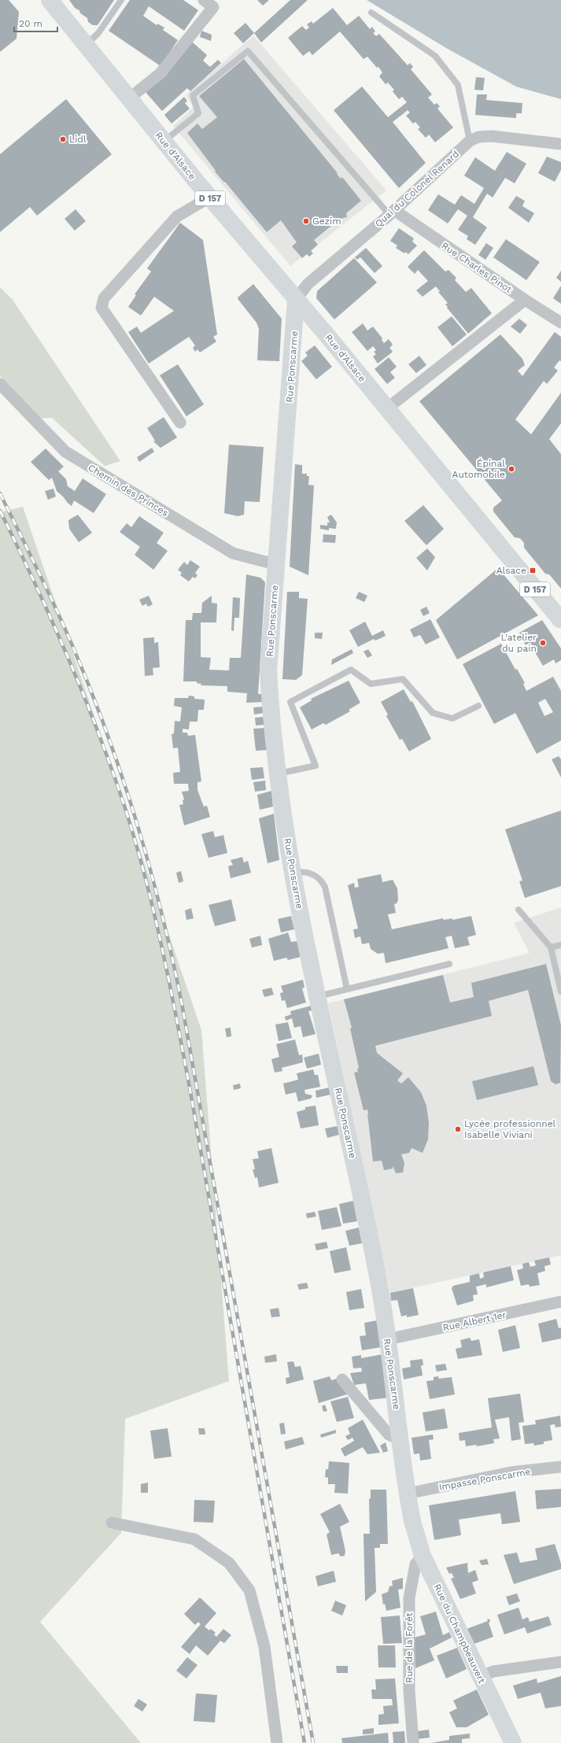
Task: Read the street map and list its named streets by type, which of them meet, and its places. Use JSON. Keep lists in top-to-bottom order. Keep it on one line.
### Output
{"streets":{"street":["Rue d'Alsace","Quai du Colonel Renard","D 157","Rue Charles Pinot","Rue Ponscarme","Chemin des Princes","Rue Albert 1er","Impasse Ponscarme","Rue du Champbeauvert","Rue de la Forêt"]},"crossings":[["Rue d'Alsace","Quai du Colonel Renard"],["Rue d'Alsace","Rue Ponscarme"],["Quai du Colonel Renard","Rue Charles Pinot"],["Quai du Colonel Renard","Rue Ponscarme"],["Rue Ponscarme","Chemin des Princes"],["Rue Ponscarme","Rue Albert 1er"],["Rue Ponscarme","Impasse Ponscarme"],["Rue Ponscarme","Rue du Champbeauvert"],["Rue du Champbeauvert","Rue de la Forêt"]],"places":{"other":["Lidl","Gezim","Épinal Automobile","L'atelier du pain","Lycée professionnel Isabelle Viviani"],"transit":["Alsace"]},"scale_bar":"20 m"}
